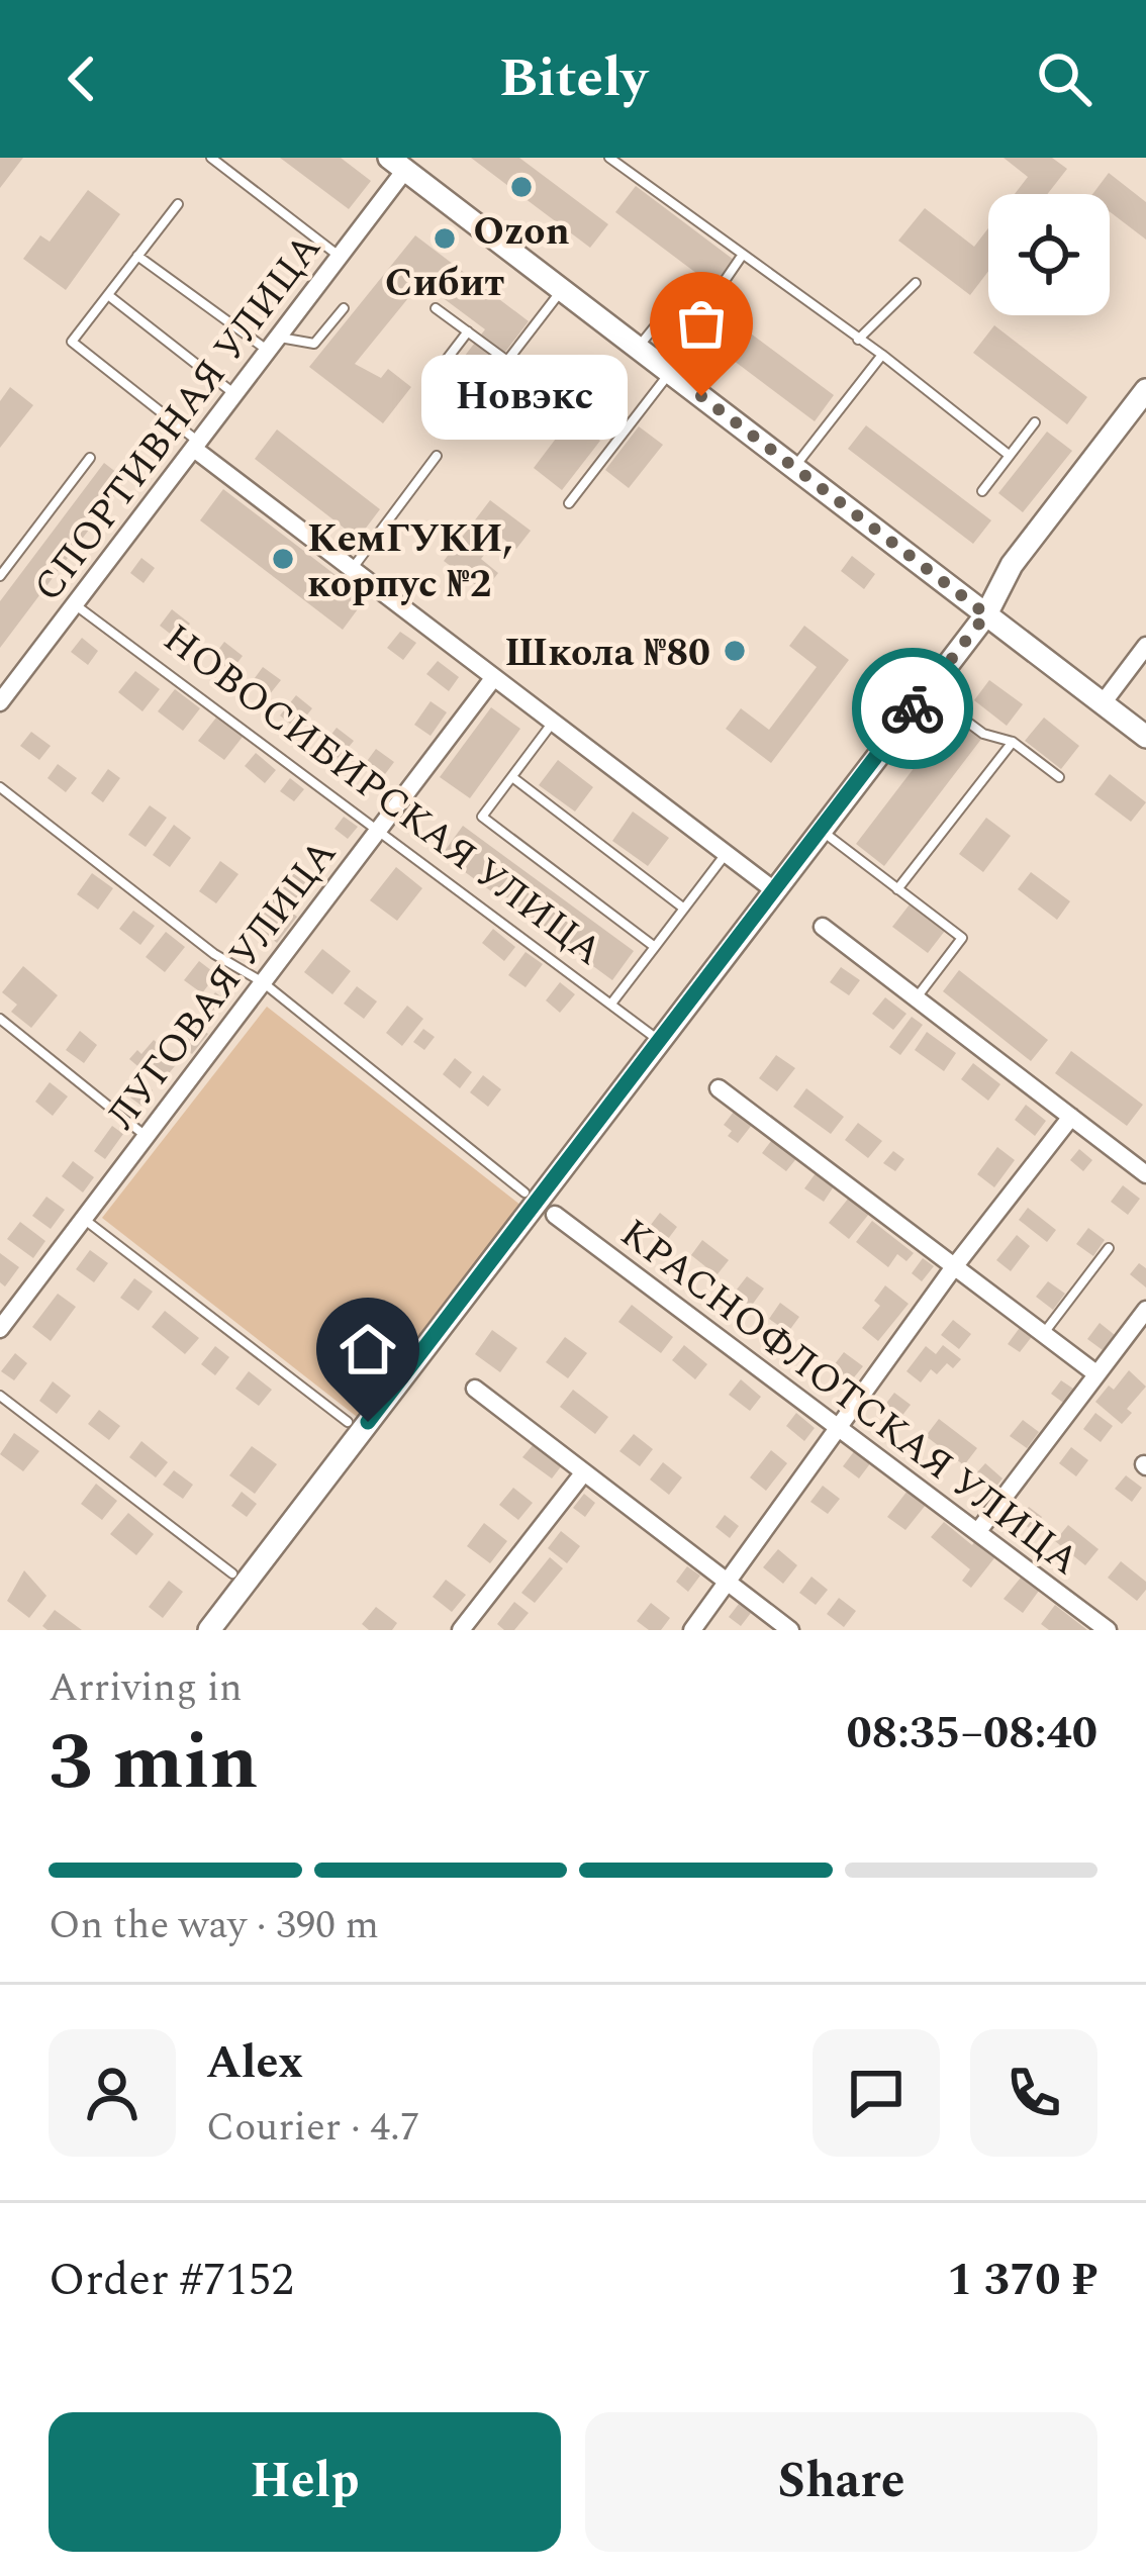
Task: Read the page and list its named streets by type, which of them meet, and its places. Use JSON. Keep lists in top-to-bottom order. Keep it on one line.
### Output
{"streets":{"street":["СПОРТИВНАЯ УЛИЦА","ЛУГОВАЯ УЛИЦА","КРАСНОФЛОТСКАЯ УЛИЦА"],"lane":["НОВОСИБИРСКАЯ УЛИЦА"]},"crossings":[["СПОРТИВНАЯ УЛИЦА","НОВОСИБИРСКАЯ УЛИЦА"],["НОВОСИБИРСКАЯ УЛИЦА","ЛУГОВАЯ УЛИЦА"]],"places":["Ozon","Сибит","Новэкс","КемГУКИ, корпус №2","Школа №80"],"page":{"header":"Bitely","bubble":"Новэкс","heading":["3 min","Arriving in","08:35–08:40"],"panel":["Alex","Courier · 4.7","Order #7152","1 370 ₽"],"bar":"On the way · 390 m","buttons":["Help","Share"]}}
